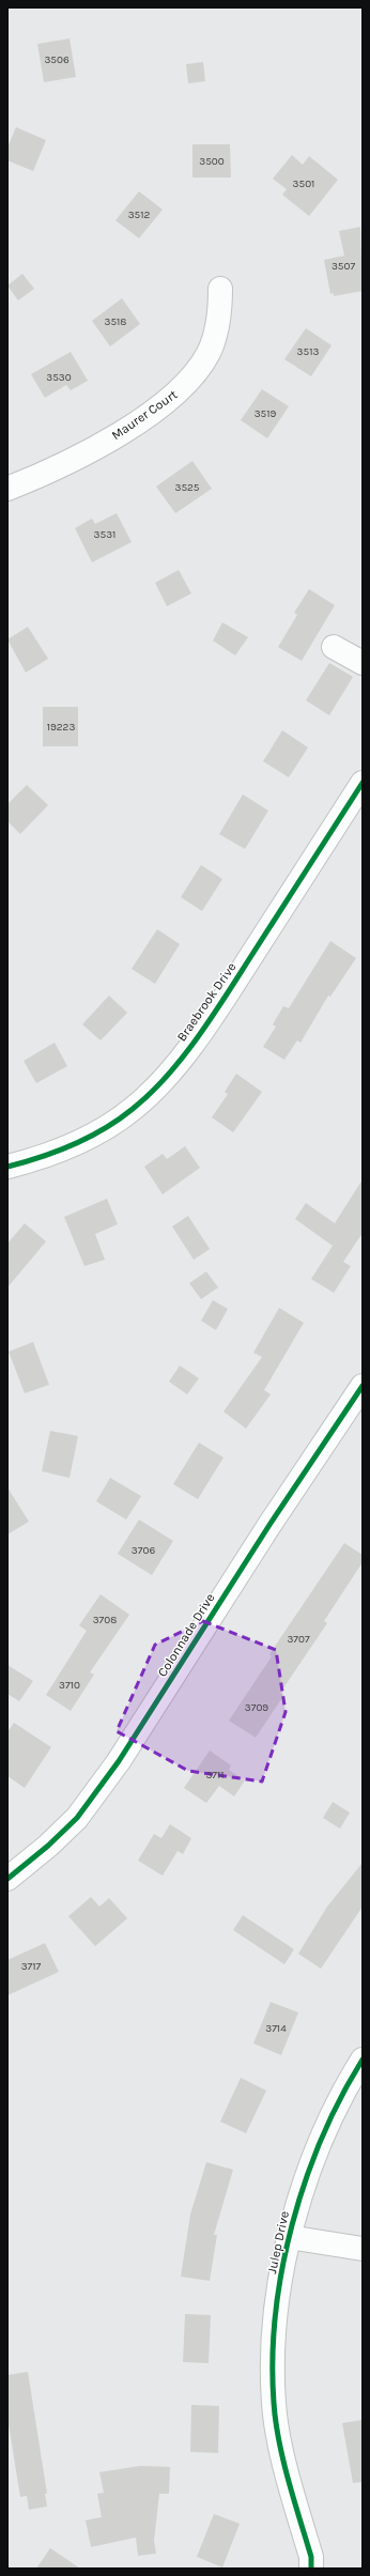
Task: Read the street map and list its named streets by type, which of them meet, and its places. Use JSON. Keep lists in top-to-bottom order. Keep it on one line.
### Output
{"streets":{"street":["Maurer Court","Braebrook Drive","Colonnade Drive","Julep Drive"]},"house_numbers":["3506","3500","3501","3512","3507","3518","3513","3530","3519","3525","3531","19223","3706","3708","3707","3710","3709","3711","3717","3714"]}
